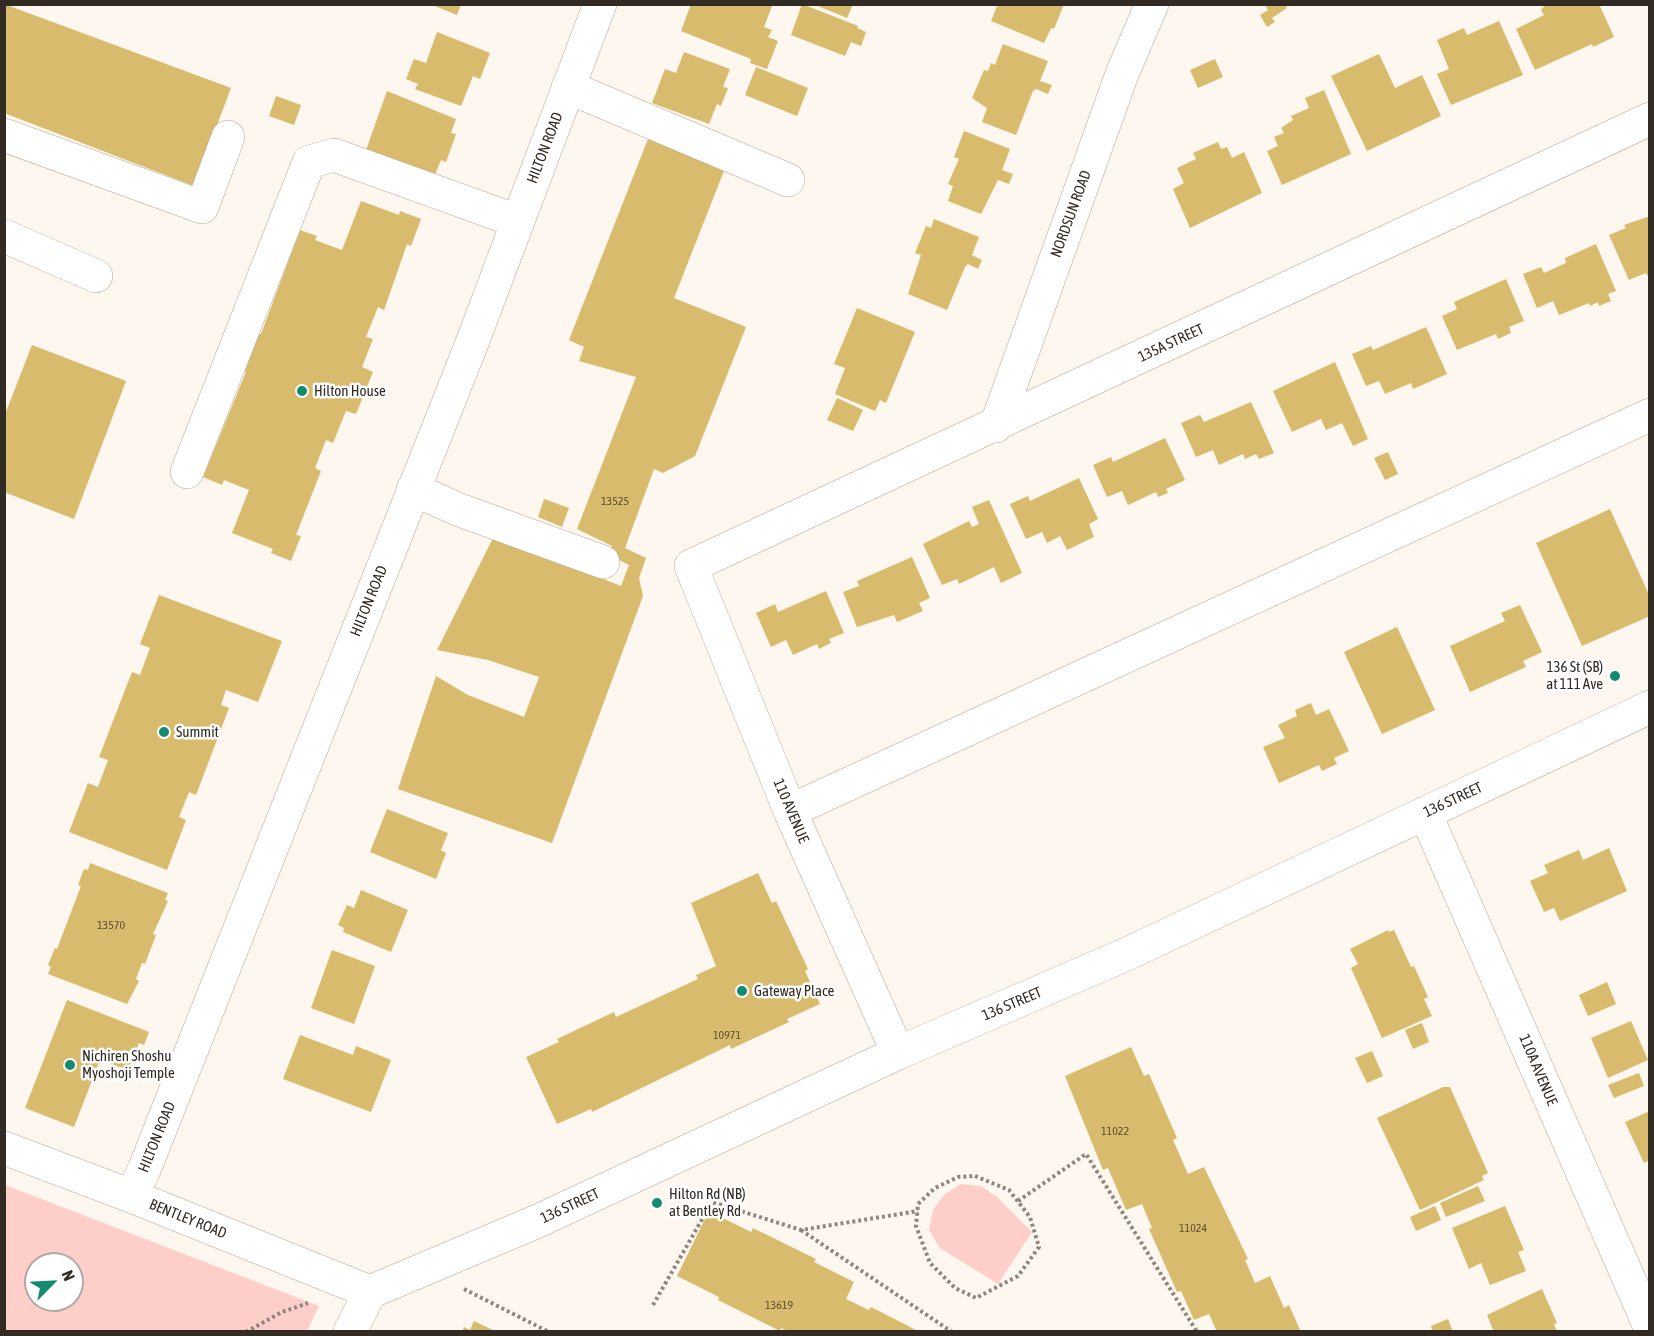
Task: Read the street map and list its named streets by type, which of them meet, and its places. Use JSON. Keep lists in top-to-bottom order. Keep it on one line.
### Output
{"streets":{"street":["HILTON ROAD","NORDSUN ROAD","135A STREET","136 STREET","110 AVENUE","110A AVENUE","BENTLEY ROAD"]},"crossings":[["HILTON ROAD","BENTLEY ROAD"],["NORDSUN ROAD","135A STREET"],["135A STREET","110 AVENUE"],["136 STREET","110 AVENUE"],["136 STREET","110A AVENUE"],["136 STREET","BENTLEY ROAD"]],"places":["Hilton House","136 St (SB) at 111 Ave","Summit","Gateway Place","Nichiren Shoshu Myoshoji Temple","Hilton Rd (NB) at Bentley Rd"],"house_numbers":["13525","13570","10971","11022","11024","13619"],"north":"top right"}
